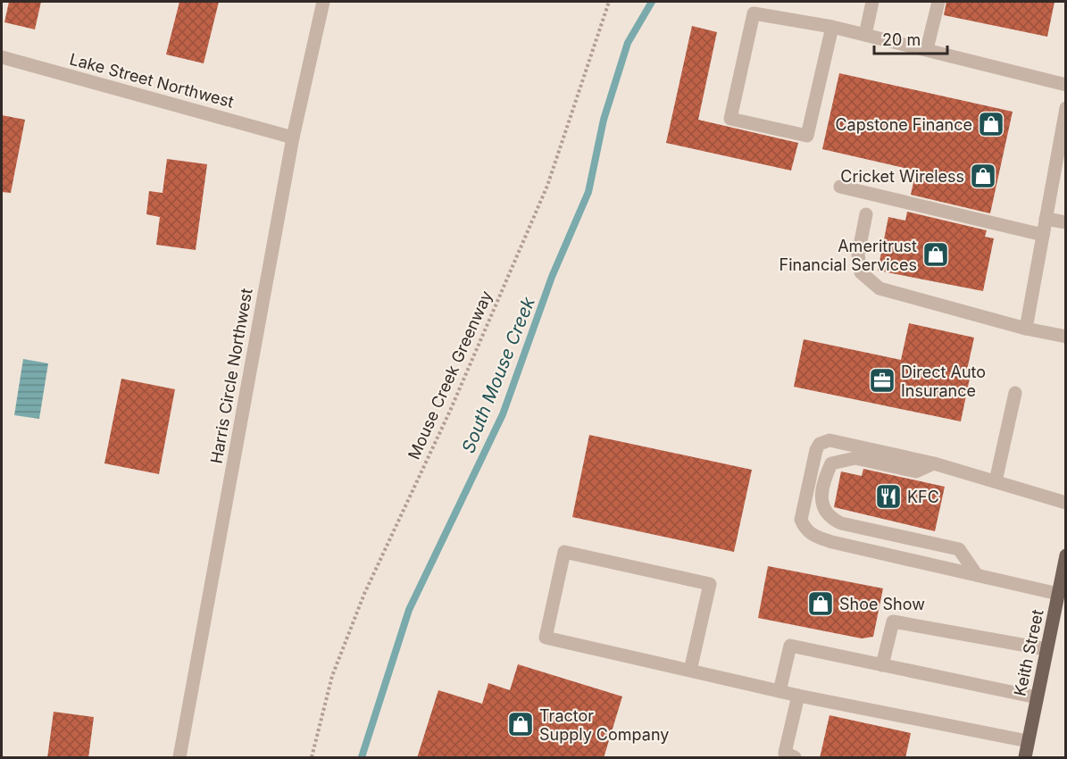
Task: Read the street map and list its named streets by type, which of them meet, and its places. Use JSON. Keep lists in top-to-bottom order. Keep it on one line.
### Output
{"streets":{"main road":["Keith Street"],"street":["Lake Street Northwest","Harris Circle Northwest"],"path":["Mouse Creek Greenway"]},"crossings":[["Lake Street Northwest","Harris Circle Northwest"]],"water":["South Mouse Creek"],"places":{"shop":["Capstone Finance","Cricket Wireless","Ameritrust Financial Services","Shoe Show","Tractor Supply Company"],"office":["Direct Auto Insurance"],"restaurant":["KFC"]},"scale_bar":"20 m"}
